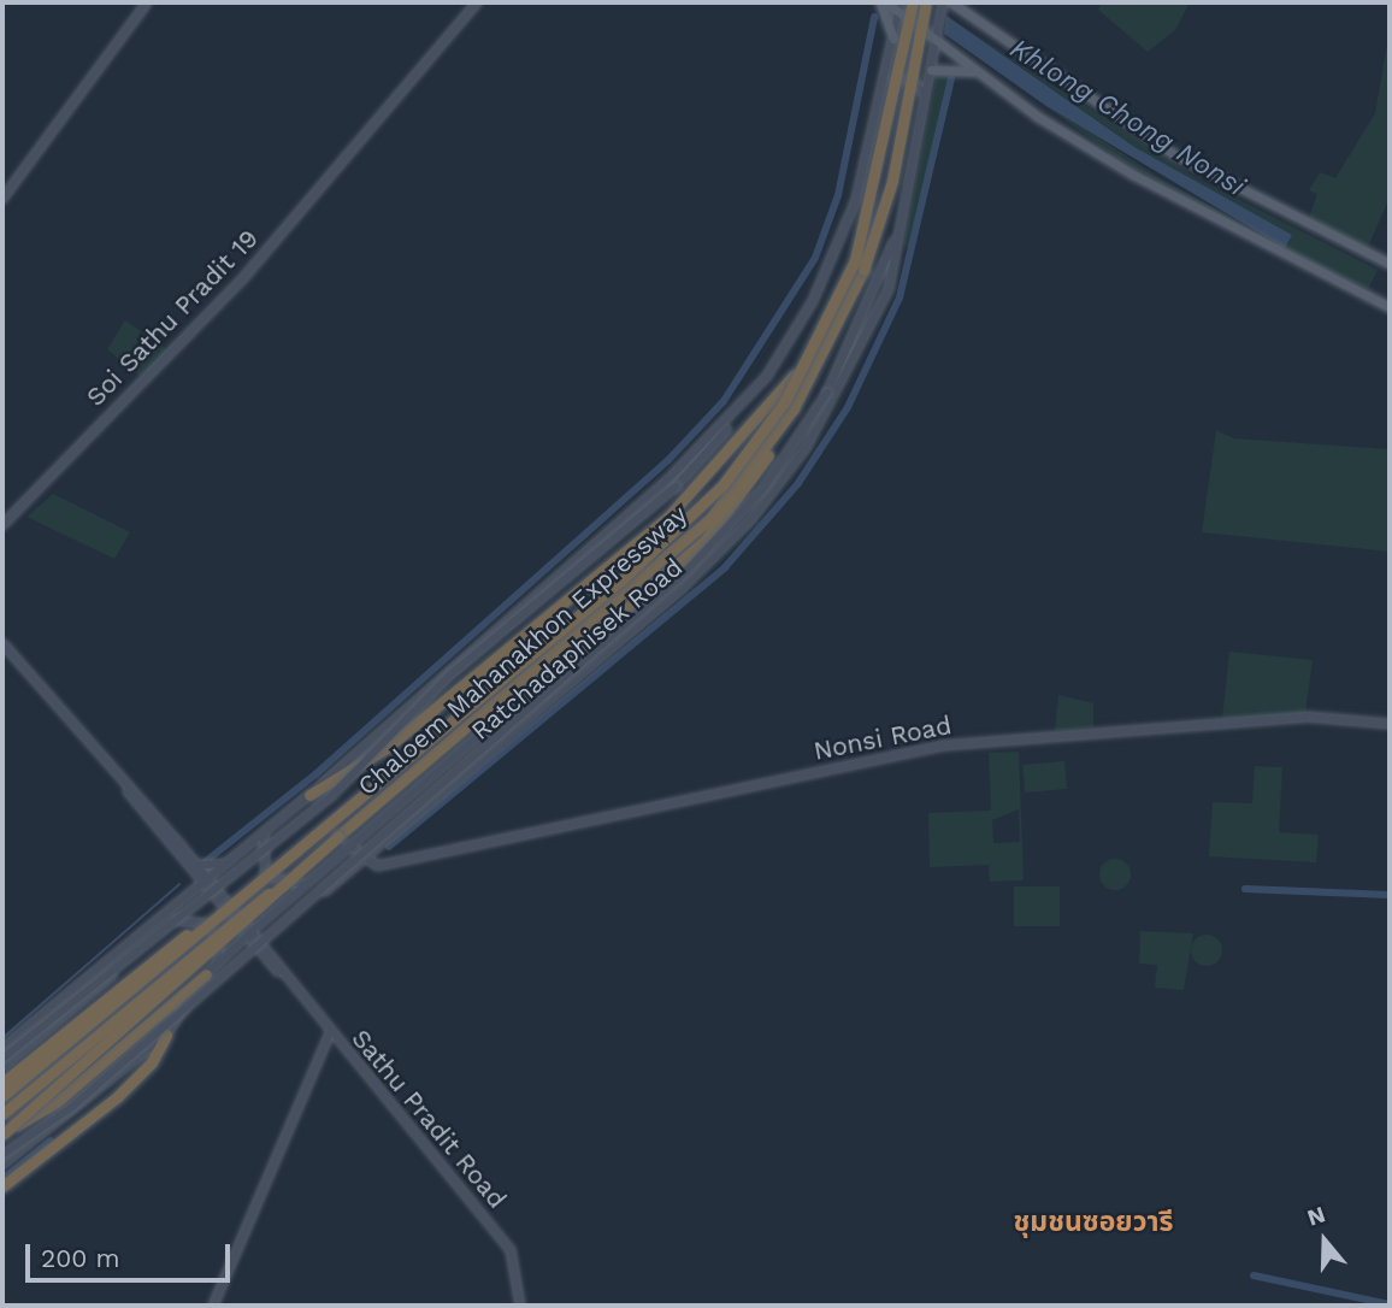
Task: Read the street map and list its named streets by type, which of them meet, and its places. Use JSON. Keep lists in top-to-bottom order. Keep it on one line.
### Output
{"streets":{"highway":["Chaloem Mahanakhon Expressway"],"main road":["Soi Sathu Pradit 19","Ratchadaphisek Road","Nonsi Road","Sathu Pradit Road"]},"crossings":[["Ratchadaphisek Road","Nonsi Road"],["Ratchadaphisek Road","Sathu Pradit Road"]],"districts":["ชุมชนซอยวารี"],"water":["Khlong Chong Nonsi"],"scale_bar":"200 m","north":"top"}
